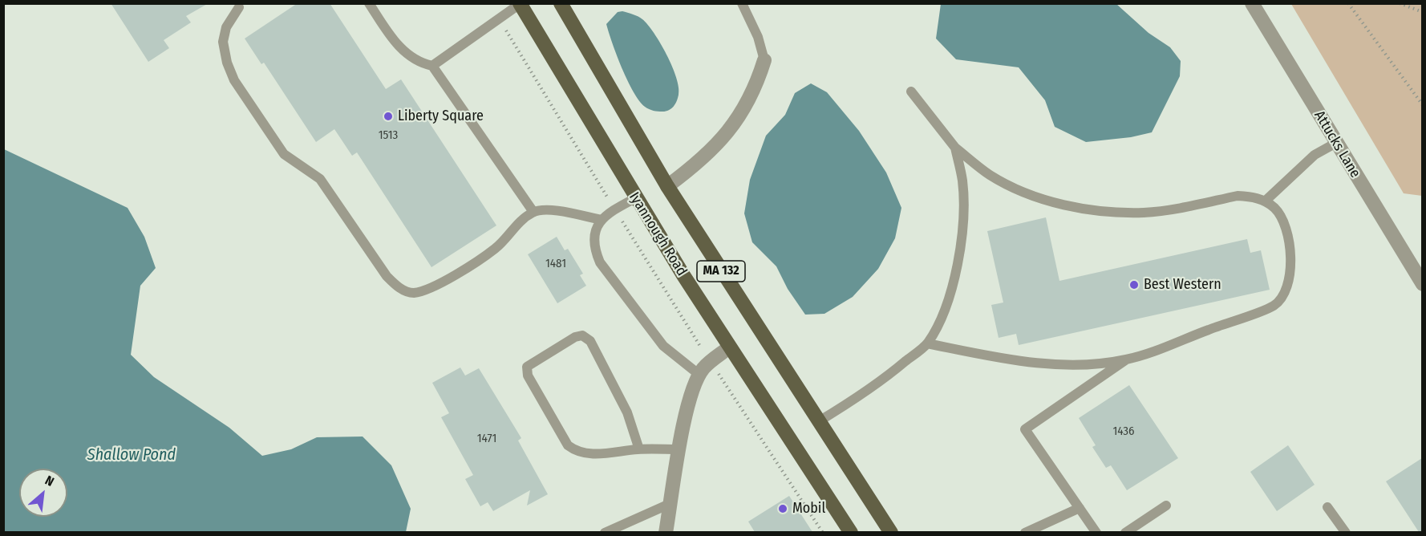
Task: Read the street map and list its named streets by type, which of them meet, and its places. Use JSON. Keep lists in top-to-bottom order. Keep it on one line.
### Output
{"streets":{"main road":["Iyannough Road","MA 132"],"street":["Attucks Lane"]},"water":["Shallow Pond"],"places":["Liberty Square","Best Western","Mobil"],"house_numbers":["1513","1481","1436","1471"],"north":"top right"}
